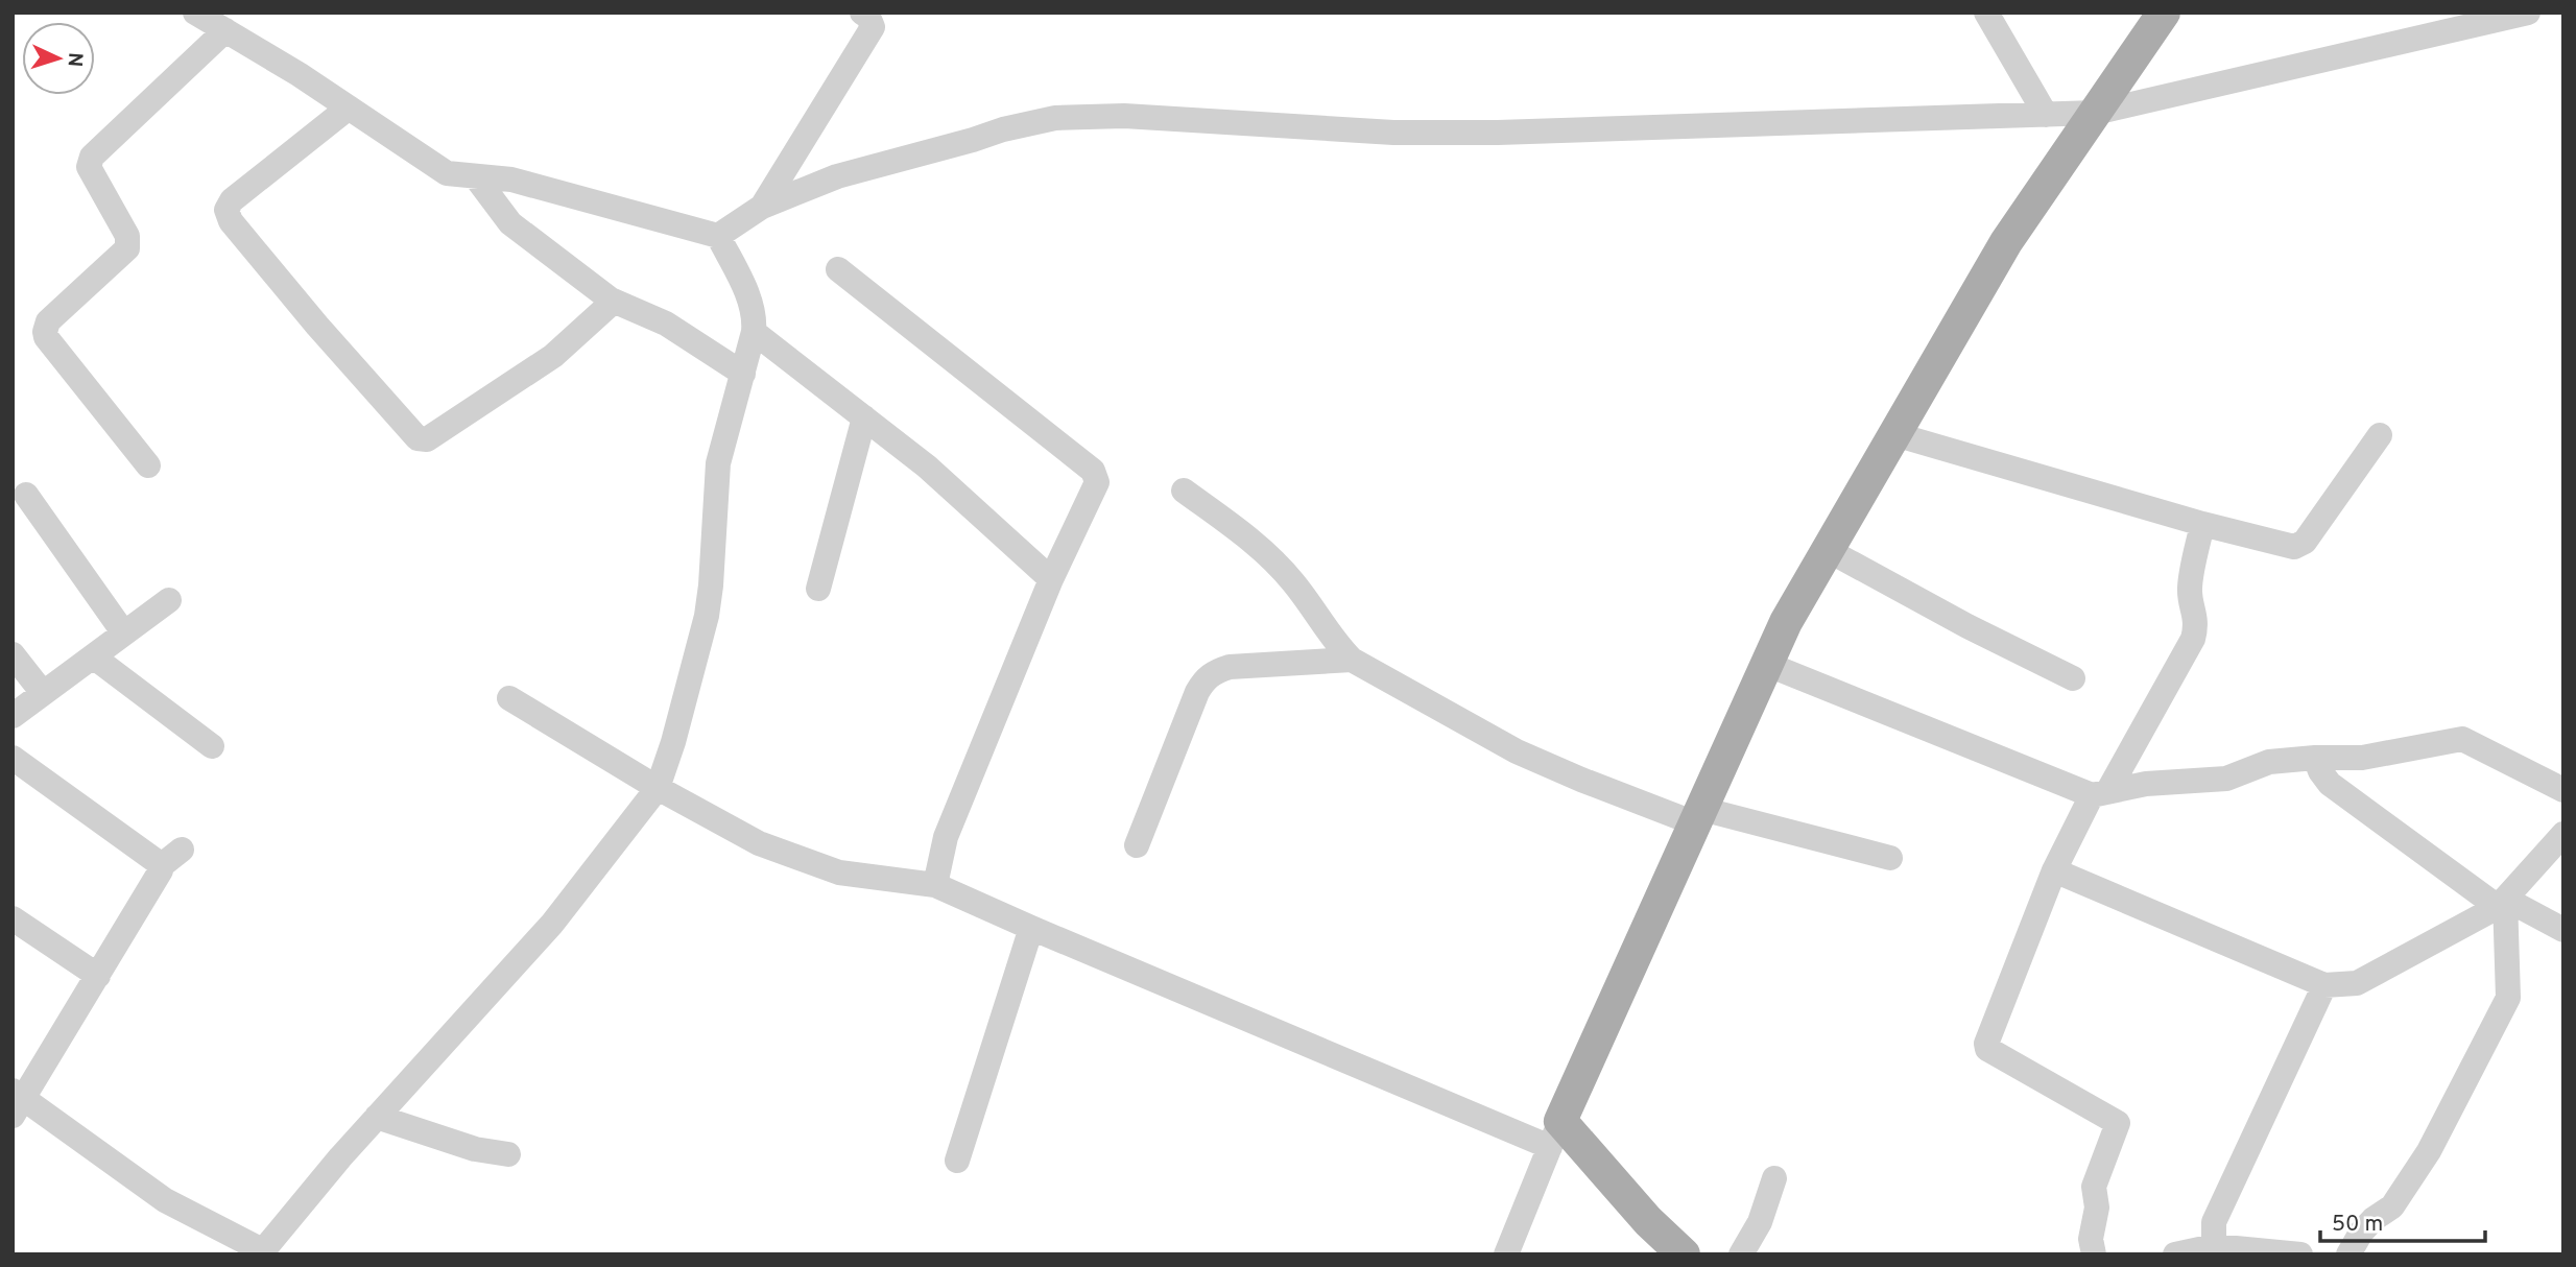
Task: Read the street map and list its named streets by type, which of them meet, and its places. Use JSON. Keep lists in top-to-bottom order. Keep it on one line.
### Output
{"scale_bar":"50 m","north":"right"}
